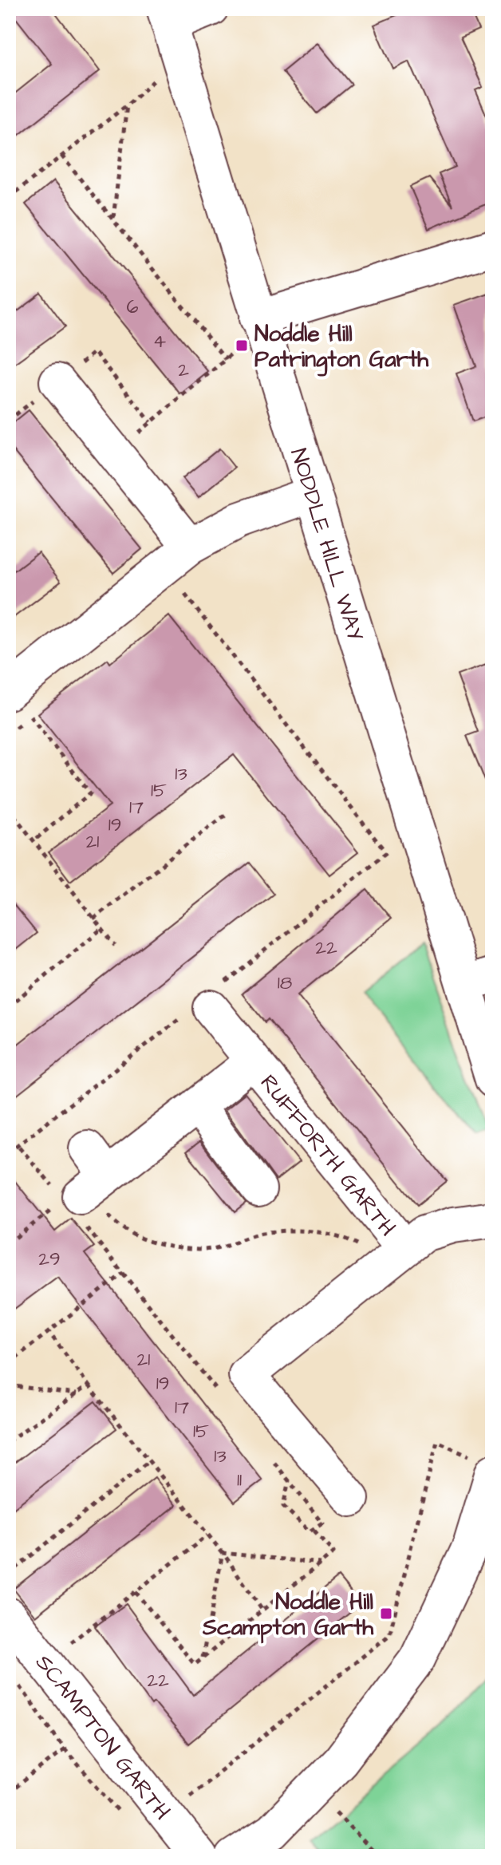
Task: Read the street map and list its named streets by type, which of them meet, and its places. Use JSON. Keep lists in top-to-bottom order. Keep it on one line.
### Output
{"streets":{"street":["NODDLE HILL WAY","RUFFORTH GARTH","SCAMPTON GARTH"]},"places":{"transit":["Noddle Hill Patrington Garth","Noddle Hill Scampton Garth"]},"house_numbers":["6","4","2","13","15","17","19","21","22","18","29","21","19","17","15","13","11","22"]}
